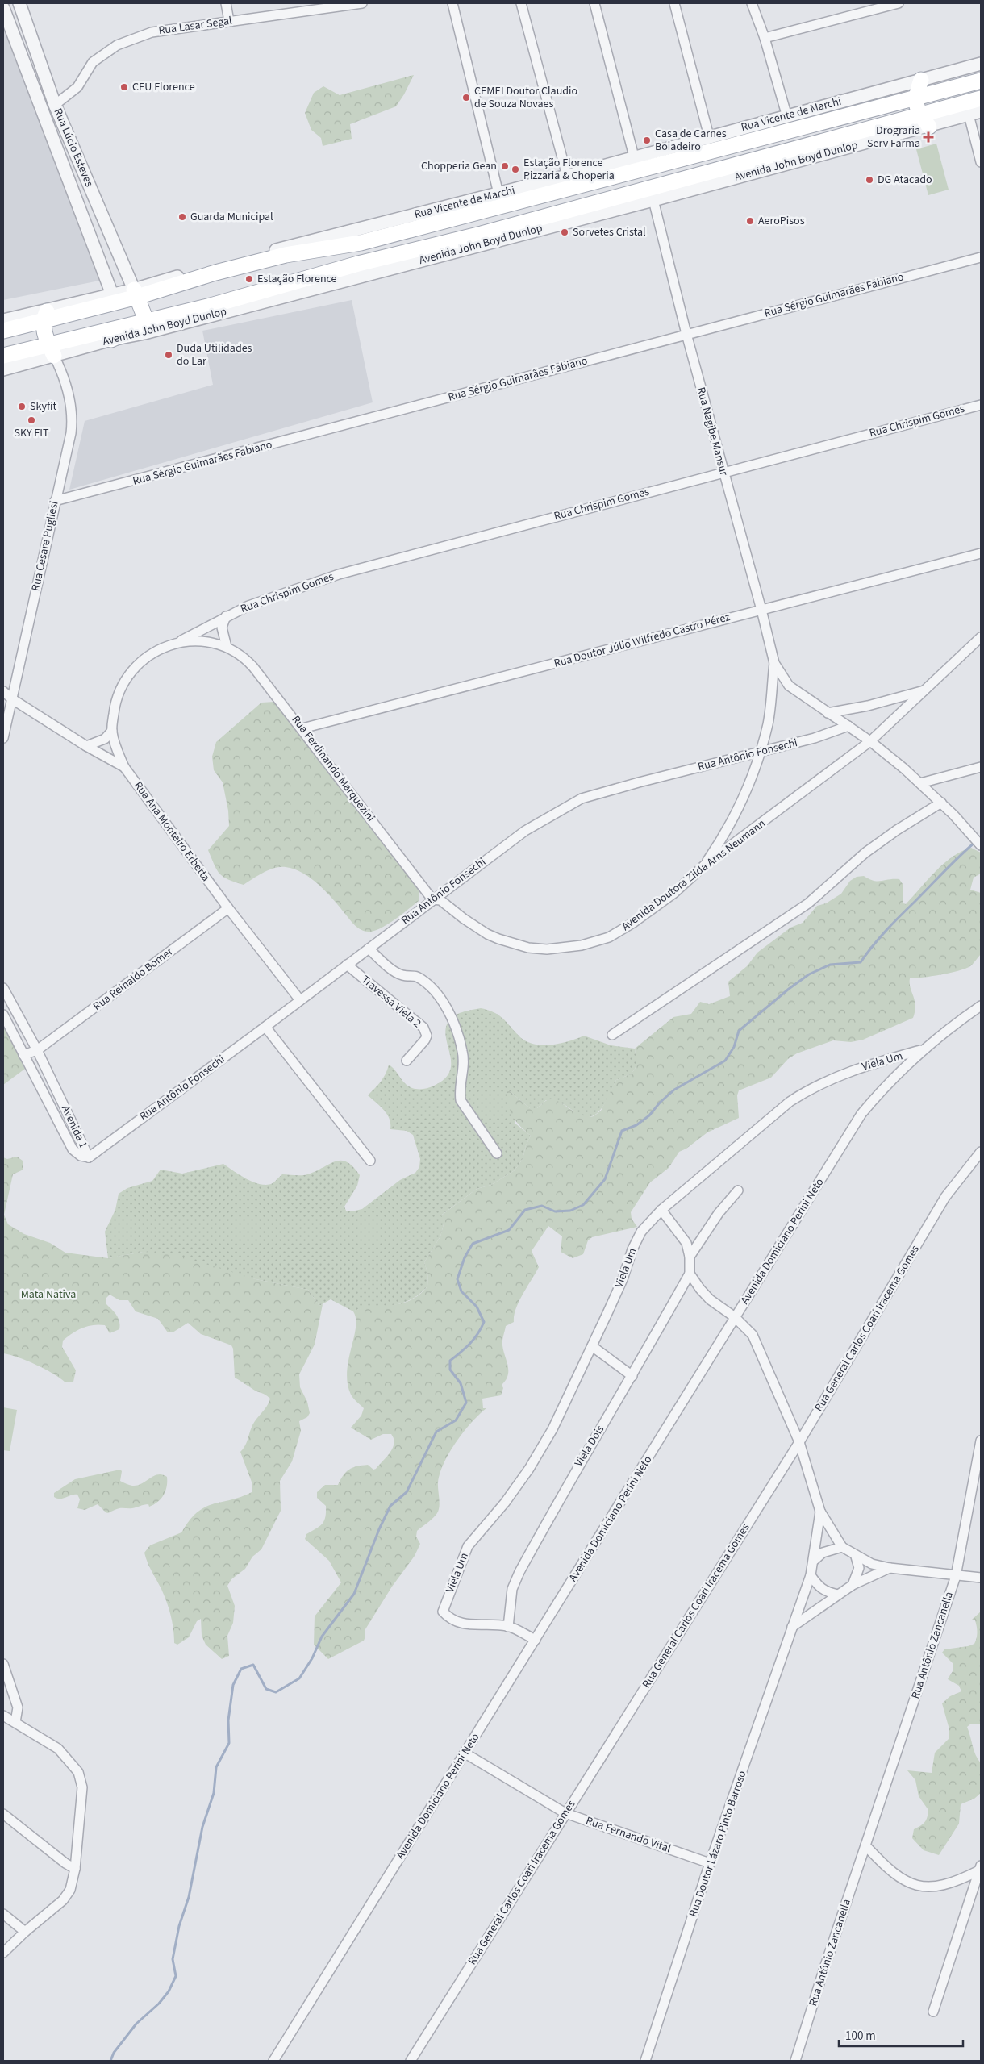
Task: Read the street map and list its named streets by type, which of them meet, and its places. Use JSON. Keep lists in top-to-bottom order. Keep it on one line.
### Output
{"streets":{"main road":["Avenida John Boyd Dunlop"],"street":["Rua Lasar Segal","Rua Vicente de Marchi","Rua Lúcio Esteves","Rua Sérgio Guimarães Fabiano","Rua Chrispim Gomes","Rua Nagibe Mansur","Rua Cesare Pugliesi","Rua Doutor Júlio Wilfredo Castro Pérez","Rua Antônio Fonsechi","Rua Ferdinando Marquezini","Rua Ana Monteiro Erbetta","Avenida Doutora Zilda Arns Neumann","Rua Reinaldo Bomer","Travessa Viela 2","Viela Um","Avenida 1","Avenida Domiciano Perini Neto","Rua General Carlos Coari Iracema Gomes","Viela Dois","Rua Antônio Zancanella","Rua Fernando Vital","Rua Doutor Lázaro Pinto Barroso"]},"crossings":[["Rua Lasar Segal","Rua Lúcio Esteves"],["Rua Vicente de Marchi","Rua Lúcio Esteves"],["Avenida John Boyd Dunlop","Rua Nagibe Mansur"],["Avenida John Boyd Dunlop","Rua Cesare Pugliesi"],["Rua Sérgio Guimarães Fabiano","Rua Nagibe Mansur"],["Rua Sérgio Guimarães Fabiano","Rua Cesare Pugliesi"],["Rua Chrispim Gomes","Rua Nagibe Mansur"],["Rua Chrispim Gomes","Rua Ferdinando Marquezini"],["Rua Chrispim Gomes","Rua Ana Monteiro Erbetta"],["Rua Nagibe Mansur","Rua Doutor Júlio Wilfredo Castro Pérez"],["Rua Nagibe Mansur","Rua Antônio Fonsechi"],["Rua Nagibe Mansur","Avenida Doutora Zilda Arns Neumann"],["Rua Cesare Pugliesi","Rua Ana Monteiro Erbetta"],["Rua Doutor Júlio Wilfredo Castro Pérez","Rua Ferdinando Marquezini"],["Rua Antônio Fonsechi","Rua Ferdinando Marquezini"],["Rua Antônio Fonsechi","Rua Ana Monteiro Erbetta"],["Rua Antônio Fonsechi","Avenida Doutora Zilda Arns Neumann"],["Rua Antônio Fonsechi","Travessa Viela 2"],["Rua Antônio Fonsechi","Avenida 1"],["Rua Ferdinando Marquezini","Avenida Doutora Zilda Arns Neumann"],["Rua Ana Monteiro Erbetta","Rua Reinaldo Bomer"],["Rua Reinaldo Bomer","Avenida 1"],["Viela Um","Avenida Domiciano Perini Neto"],["Viela Um","Viela Dois"],["Avenida Domiciano Perini Neto","Rua Fernando Vital"],["Avenida Domiciano Perini Neto","Rua Doutor Lázaro Pinto Barroso"],["Rua General Carlos Coari Iracema Gomes","Rua Fernando Vital"],["Rua General Carlos Coari Iracema Gomes","Rua Doutor Lázaro Pinto Barroso"],["Viela Dois","Rua Doutor Lázaro Pinto Barroso"],["Rua Antônio Zancanella","Rua Doutor Lázaro Pinto Barroso"],["Rua Fernando Vital","Rua Doutor Lázaro Pinto Barroso"]],"parks":["Mata Nativa"],"places":{"other":["CEU Florence","CEMEI Doutor Claudio de Souza Novaes","Casa de Carnes Boiadeiro","Chopperia Gean","Estação Florence Pizzaria & Choperia","DG Atacado","Guarda Municipal","AeroPisos","Sorvetes Cristal","Estação Florence","Duda Utilidades do Lar","Skyfit","SKY FIT"],"health":["Drograria Serv Farma"]},"scale_bar":"100 m"}
